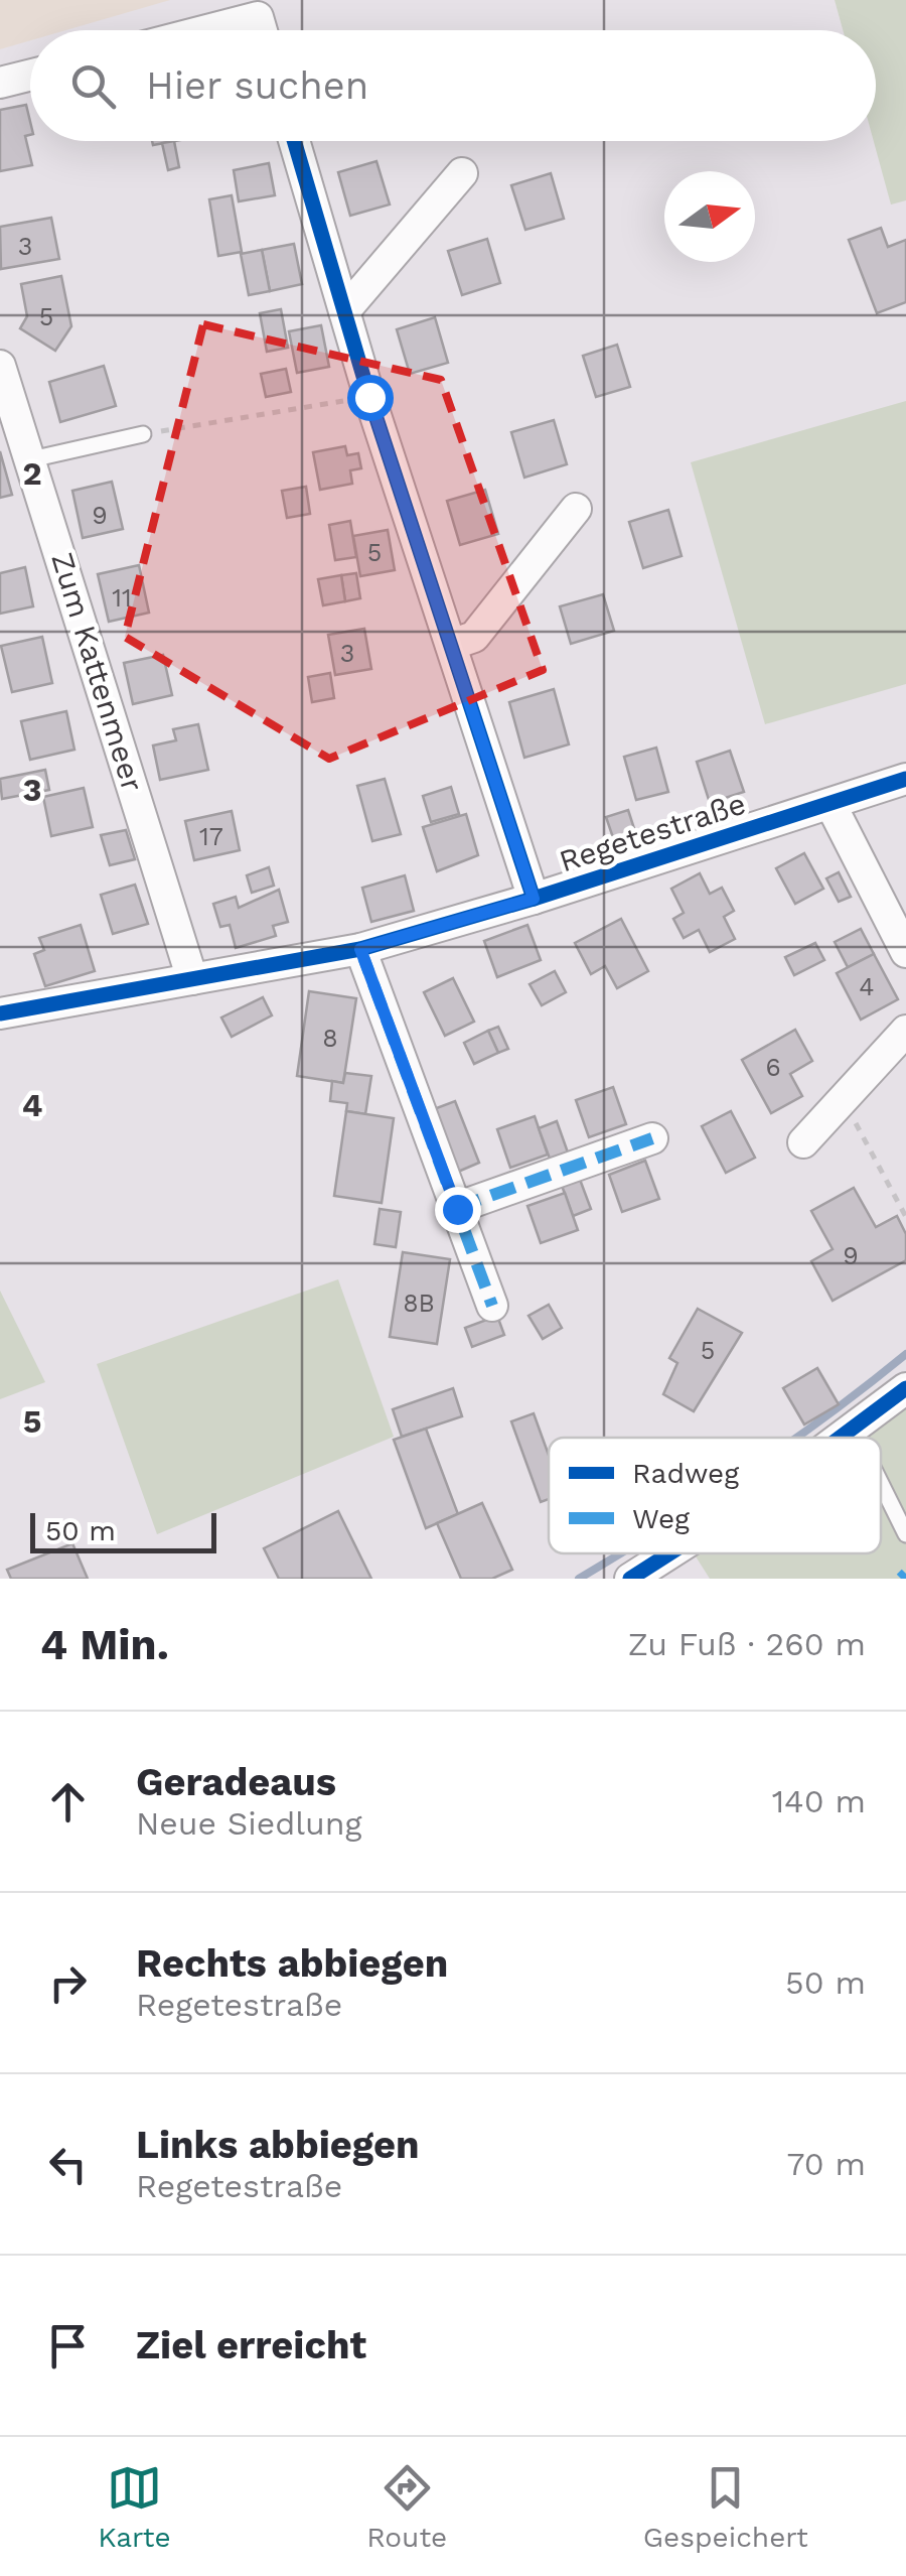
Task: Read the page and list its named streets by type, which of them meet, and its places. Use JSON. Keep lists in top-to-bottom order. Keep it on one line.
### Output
{"streets":{"street":["Zum Kattenmeer","Regetestraße"]},"crossings":[["Zum Kattenmeer","Regetestraße"]],"house_numbers":["3","5","9","5","11","3","17","4","8","6","9","8B","5"],"legend":["Radweg","Weg"],"scale_bar":"50 m","north":"right","page":{"search":"Hier suchen","scale":"50 m","heading":["4 Min.","Zu Fuß · 260 m"],"list":[["Geradeaus","Neue Siedlung","140 m"],["Rechts abbiegen","Regetestraße","50 m"],["Links abbiegen","Regetestraße","70 m"],"Ziel erreicht"],"nav":["Karte","Route","Gespeichert"]},"grid":{"rows":["2","3","4","5"]}}
